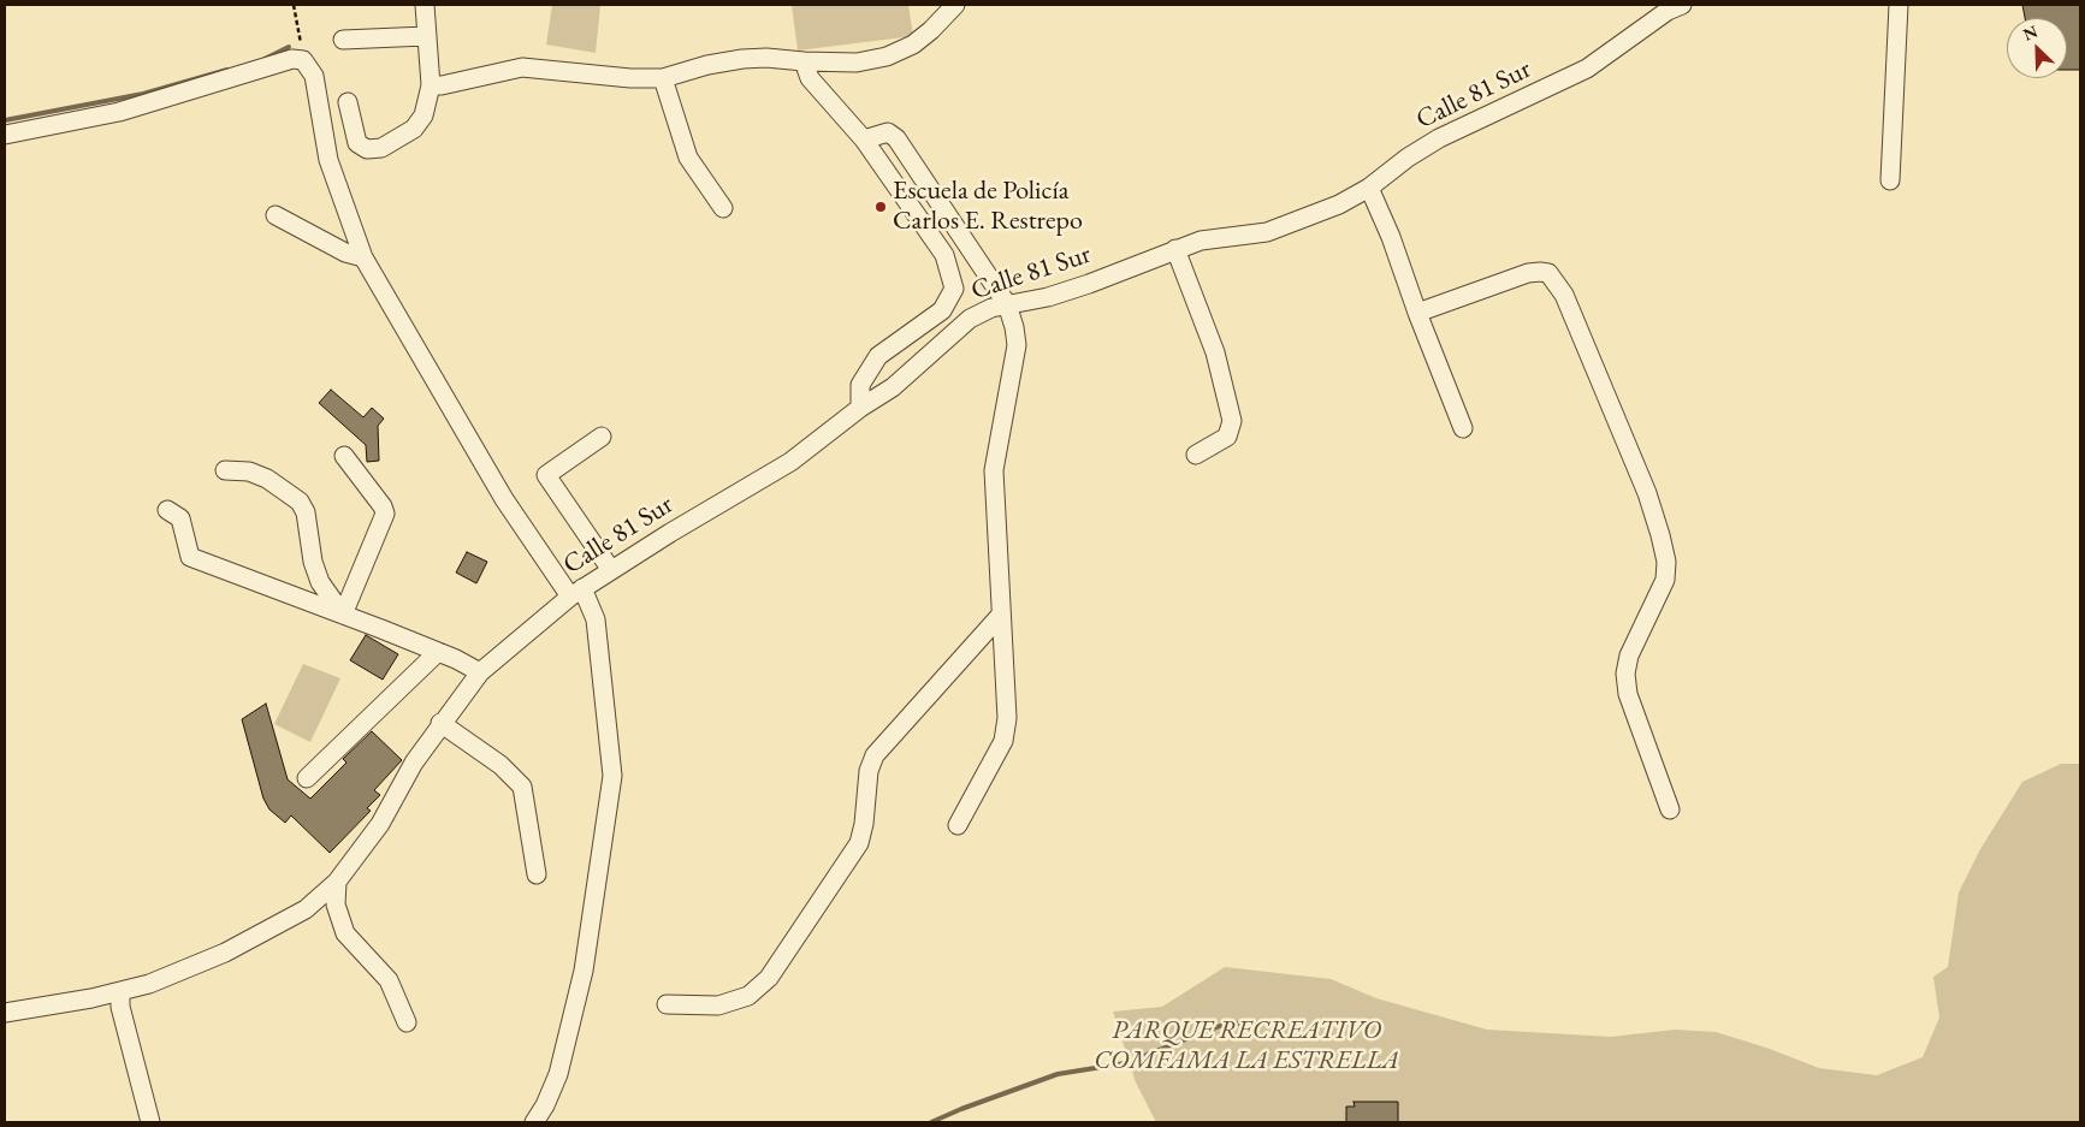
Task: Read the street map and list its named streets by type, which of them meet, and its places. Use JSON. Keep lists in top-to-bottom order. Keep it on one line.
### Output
{"streets":{"street":["Calle 81 Sur"]},"parks":["PARQUE RECREATIVO COMFAMA LA ESTRELLA"],"places":["Escuela de Policía Carlos E. Restrepo"],"north":"top left"}
